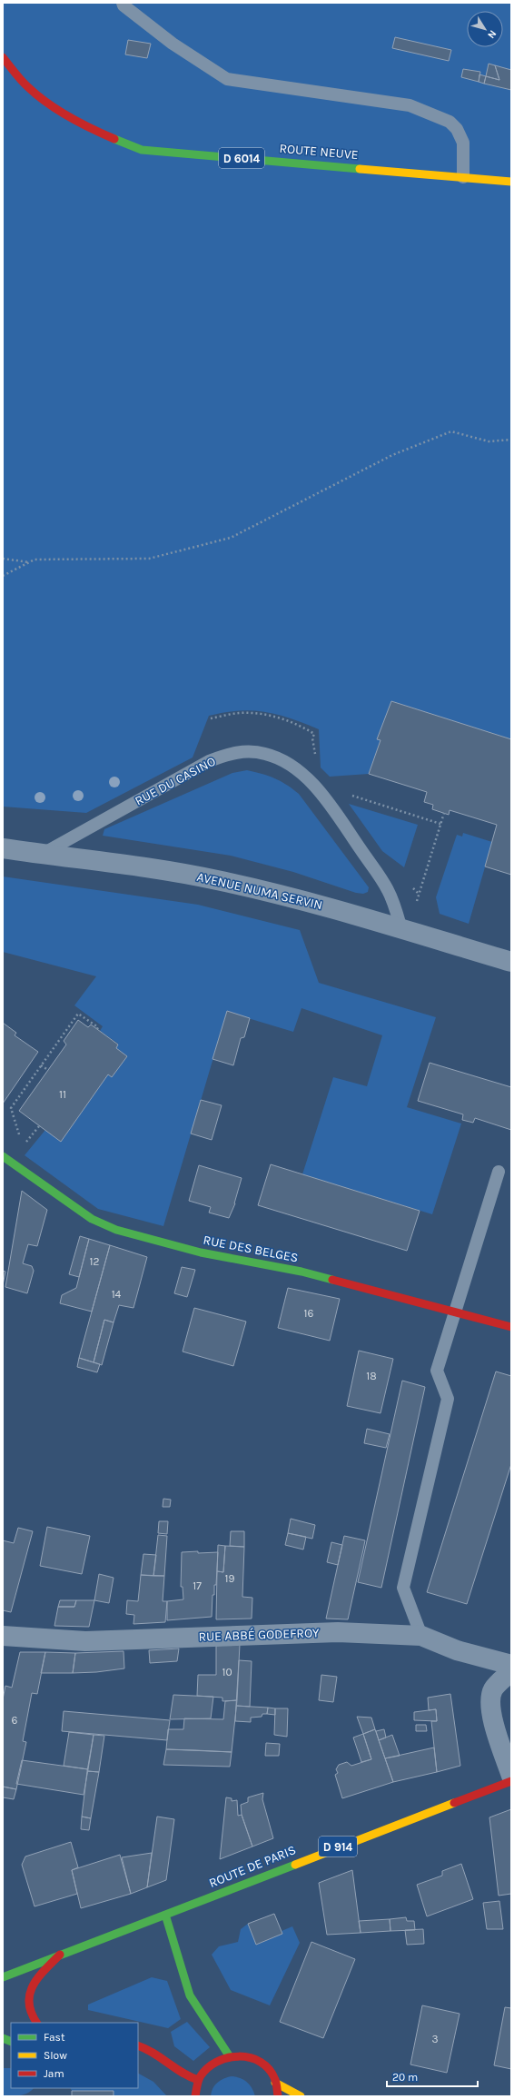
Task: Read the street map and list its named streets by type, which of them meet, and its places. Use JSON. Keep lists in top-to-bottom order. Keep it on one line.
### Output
{"streets":{"main road":["ROUTE NEUVE","D 6014","RUE DES BELGES","D 914","ROUTE DE PARIS"],"street":["AVENUE NUMA SERVIN","RUE ABBÉ GODEFROY"],"lane":["RUE DU CASINO"]},"crossings":[["RUE DU CASINO","AVENUE NUMA SERVIN"]],"house_numbers":["11","12","14","16","18","19","17","10","6","3"],"legend":["Fast","Slow","Jam"],"scale_bar":"20 m","north":"bottom right"}
